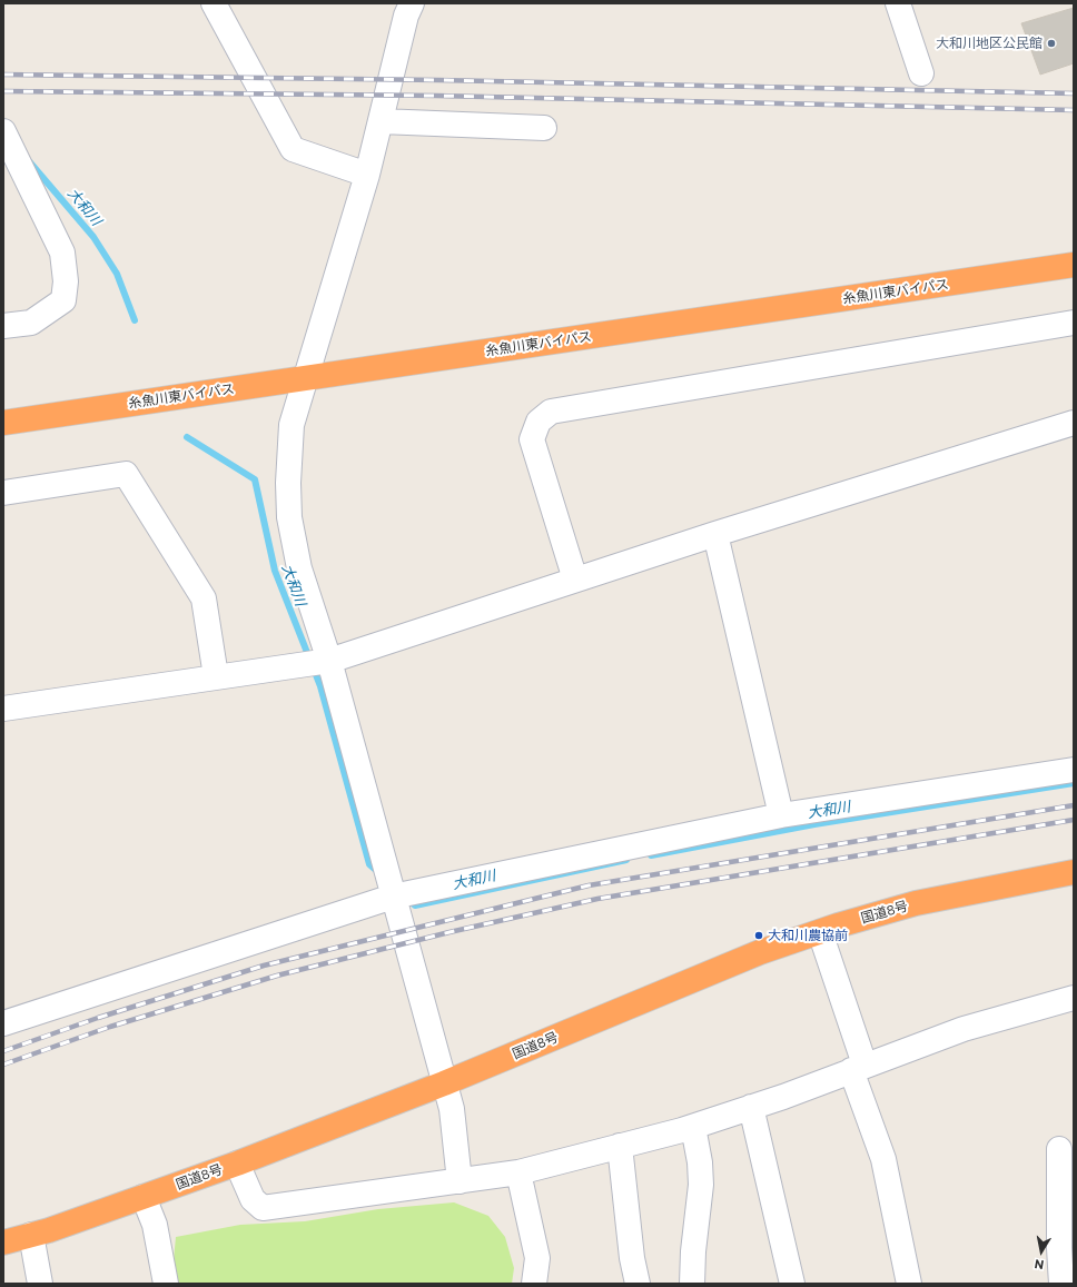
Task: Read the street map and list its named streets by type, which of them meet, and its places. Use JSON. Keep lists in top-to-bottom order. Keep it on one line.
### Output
{"streets":{"highway":["糸魚川東バイパス","国道8号"]},"water":["大和川"],"places":["大和川地区公民館","大和川農協前"],"north":"bottom"}
